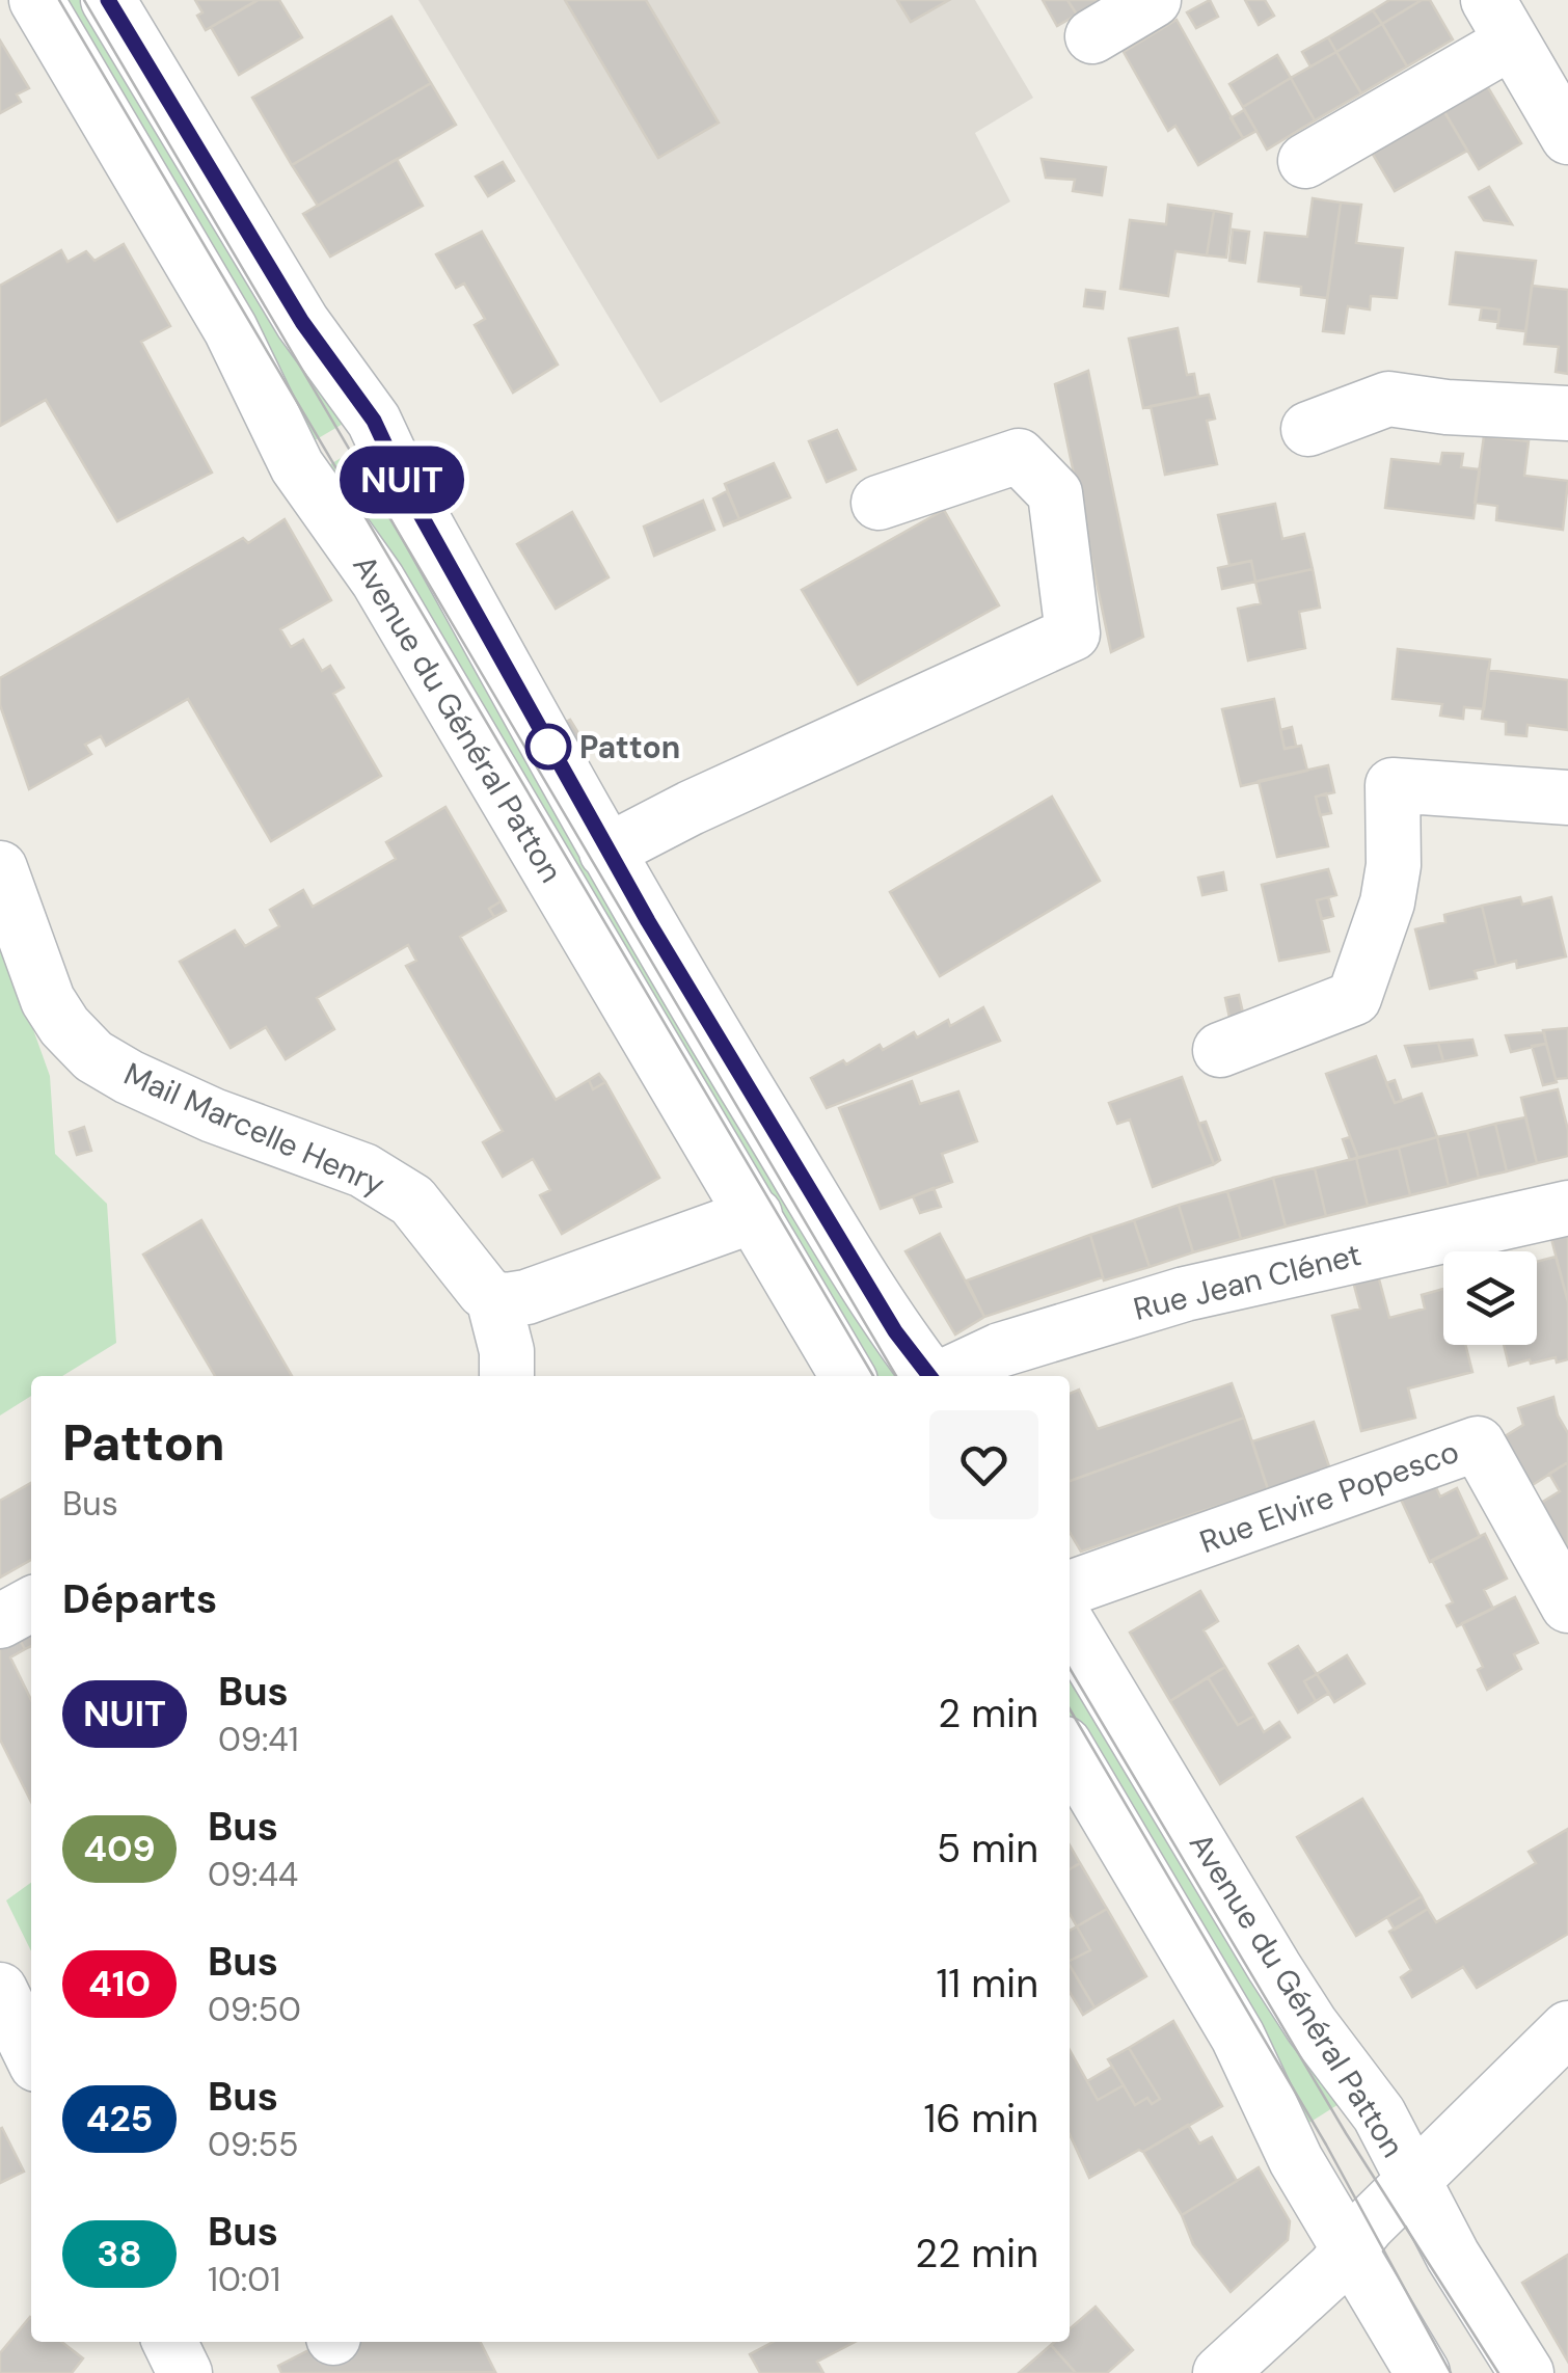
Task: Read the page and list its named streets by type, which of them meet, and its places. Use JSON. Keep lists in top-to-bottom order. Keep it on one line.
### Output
{"streets":{"street":["Avenue du Général Patton","Mail Marcelle Henry","Rue Jean Clénet","Rue Elvire Popesco"]},"places":["Patton"],"lines":["bus line NUIT"],"page":{"on_map":"NUIT","heading":[["Patton","Bus"],"Départs"],"list":[{"mark":"NUIT","name":"Bus","note":"09:41","value":"2 min"},{"mark":"409","name":"Bus","note":"09:44","value":"5 min"},{"mark":"410","name":"Bus","note":"09:50","value":"11 min"},{"mark":"425","name":"Bus","note":"09:55","value":"16 min"},{"mark":"38","name":"Bus","note":"10:01","value":"22 min"}]}}
